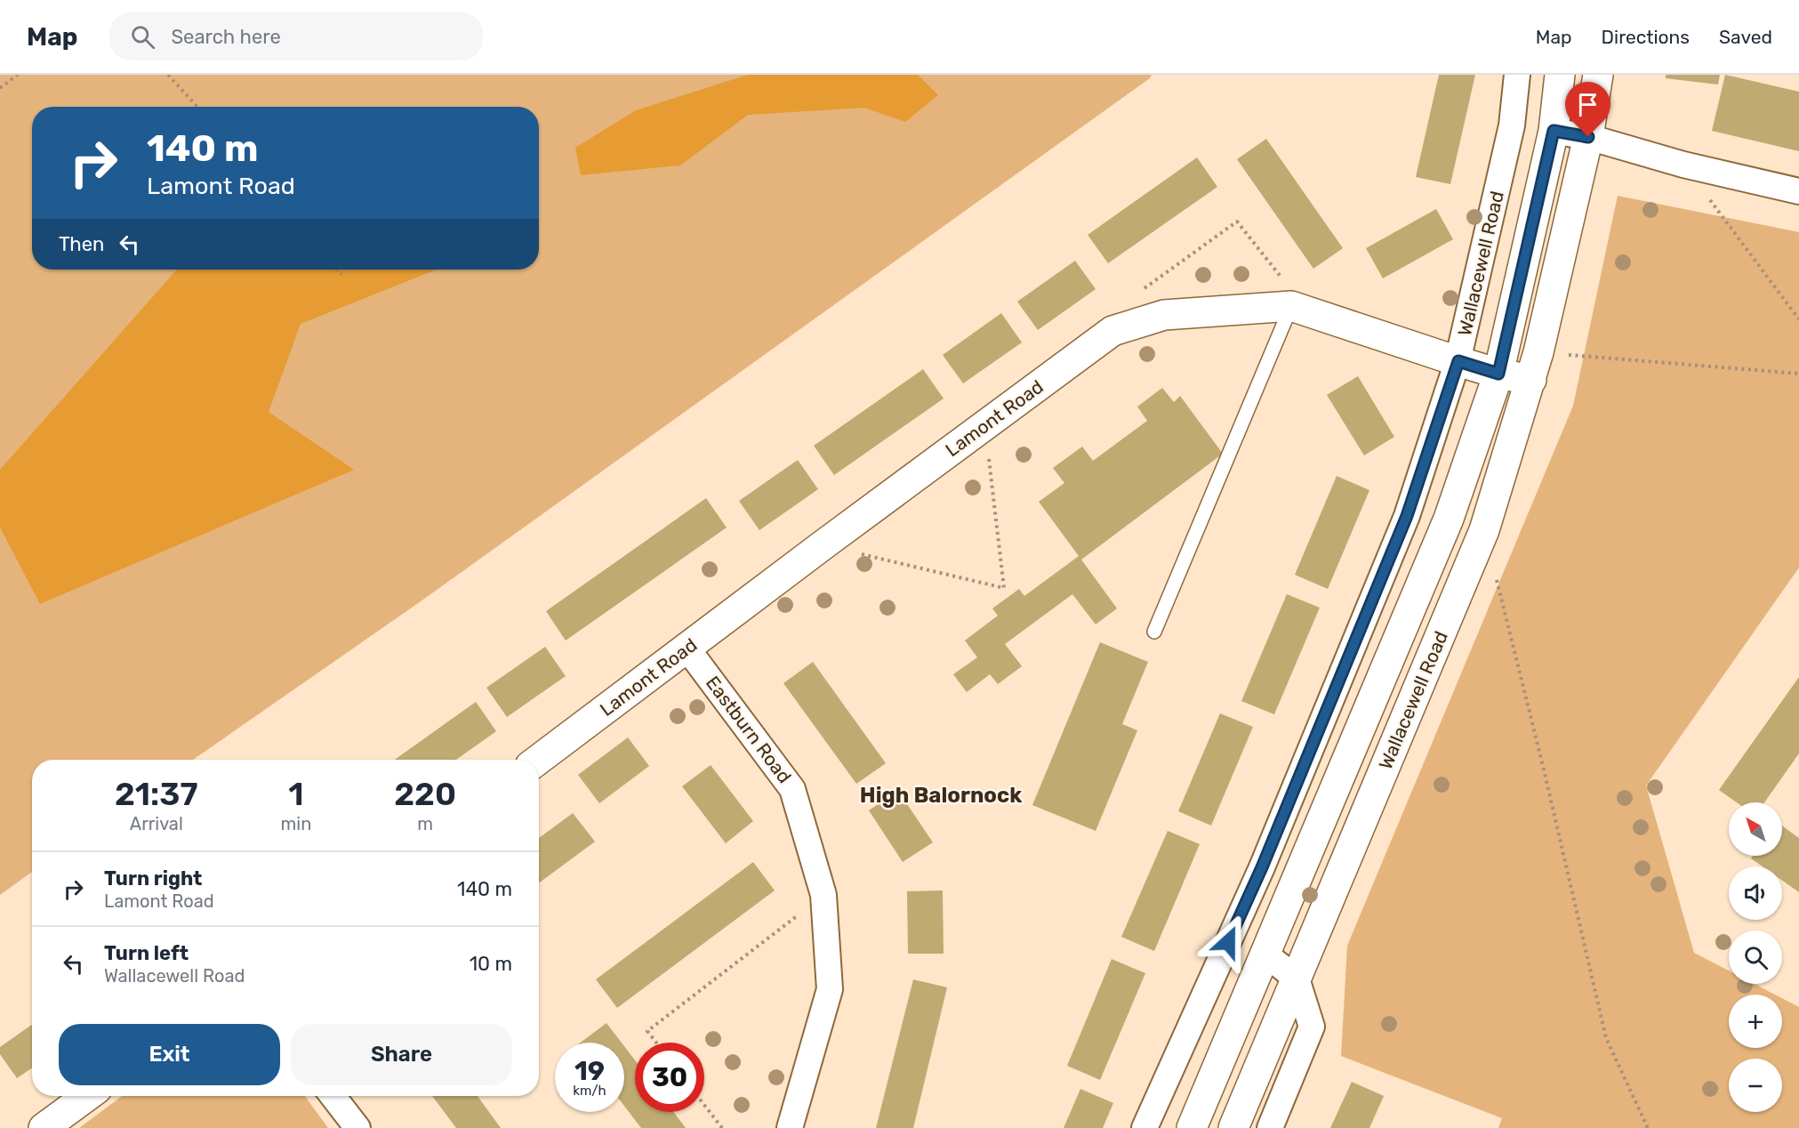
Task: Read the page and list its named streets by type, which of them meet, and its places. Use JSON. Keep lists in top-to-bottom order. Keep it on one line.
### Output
{"streets":{"street":["Wallacewell Road","Lamont Road","Eastburn Road"]},"crossings":[["Wallacewell Road","Lamont Road"],["Lamont Road","Eastburn Road"]],"districts":["High Balornock"],"north":"top left","page":{"header":"Map","search":"Search here","nav":["Map","Directions","Saved"],"turn":["140 m","Lamont Road"],"then":"Then","eta":["21:37","Arrival","1","min","220","m"],"map_buttons":["+","−"],"list":[{"name":"Turn right","note":"Lamont Road","value":"140 m"},{"name":"Turn left","note":"Wallacewell Road","value":"10 m"}],"buttons":["Exit","Share"],"speed":"19 km/h","limit":"30"}}
